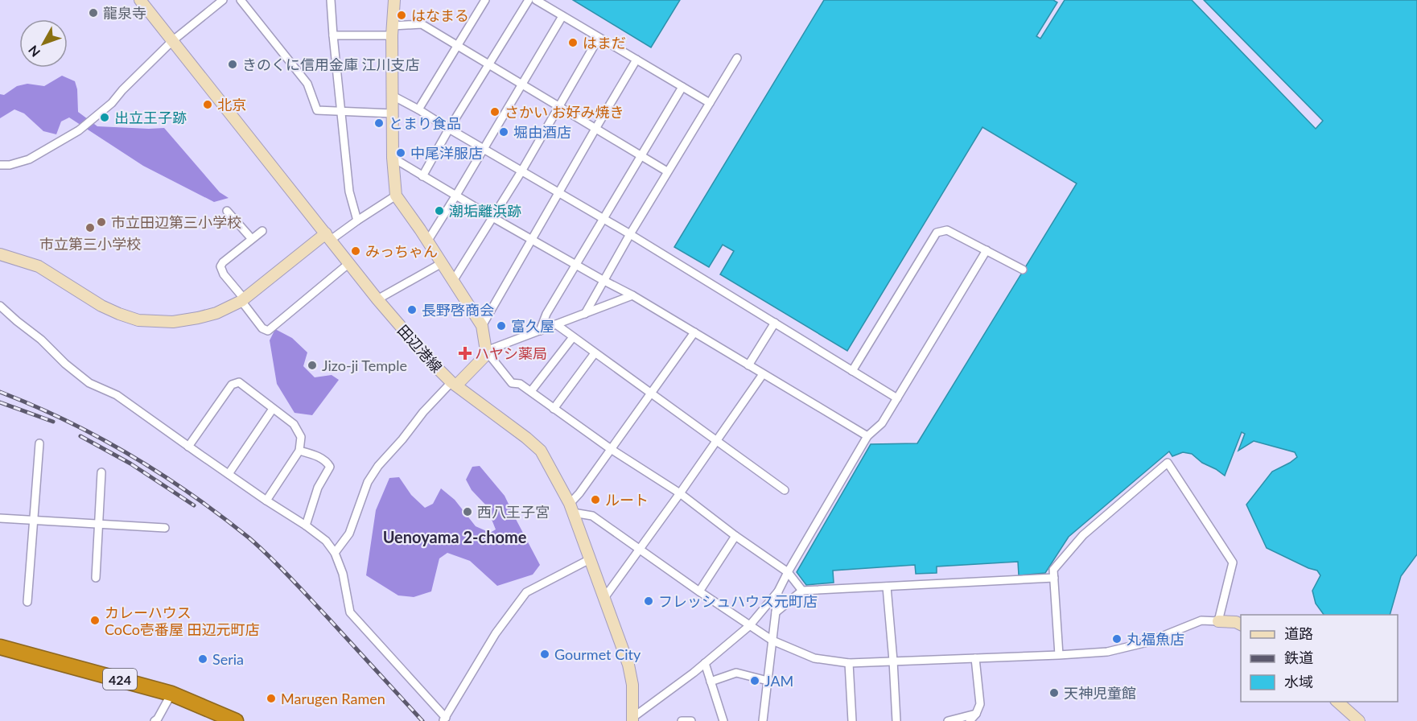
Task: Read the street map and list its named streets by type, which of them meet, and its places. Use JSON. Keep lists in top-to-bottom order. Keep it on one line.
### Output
{"streets":{"highway":["424"],"main road":["田辺港線"]},"districts":["Uenoyama 2-chome"],"places":{"other":["龍泉寺","はなまる","はまだ","きのくに信用金庫 江川支店","北京","さかい お好み焼き","出立王子跡","とまり食品","堀由酒店","中尾洋服店","潮垢離浜跡","市立田辺第三小学校","市立第三小学校","みっちゃん","長野啓商会","富久屋","Jizo-ji Temple","ルート","西八王子宮","フレッシュハウス元町店","カレーハウス CoCo壱番屋 田辺元町店","丸福魚店","Gourmet City","Seria","JAM","天神児童館","Marugen Ramen"],"health":["ハヤシ薬局"]},"legend":["道路","鉄道","水域"],"north":"bottom left"}
